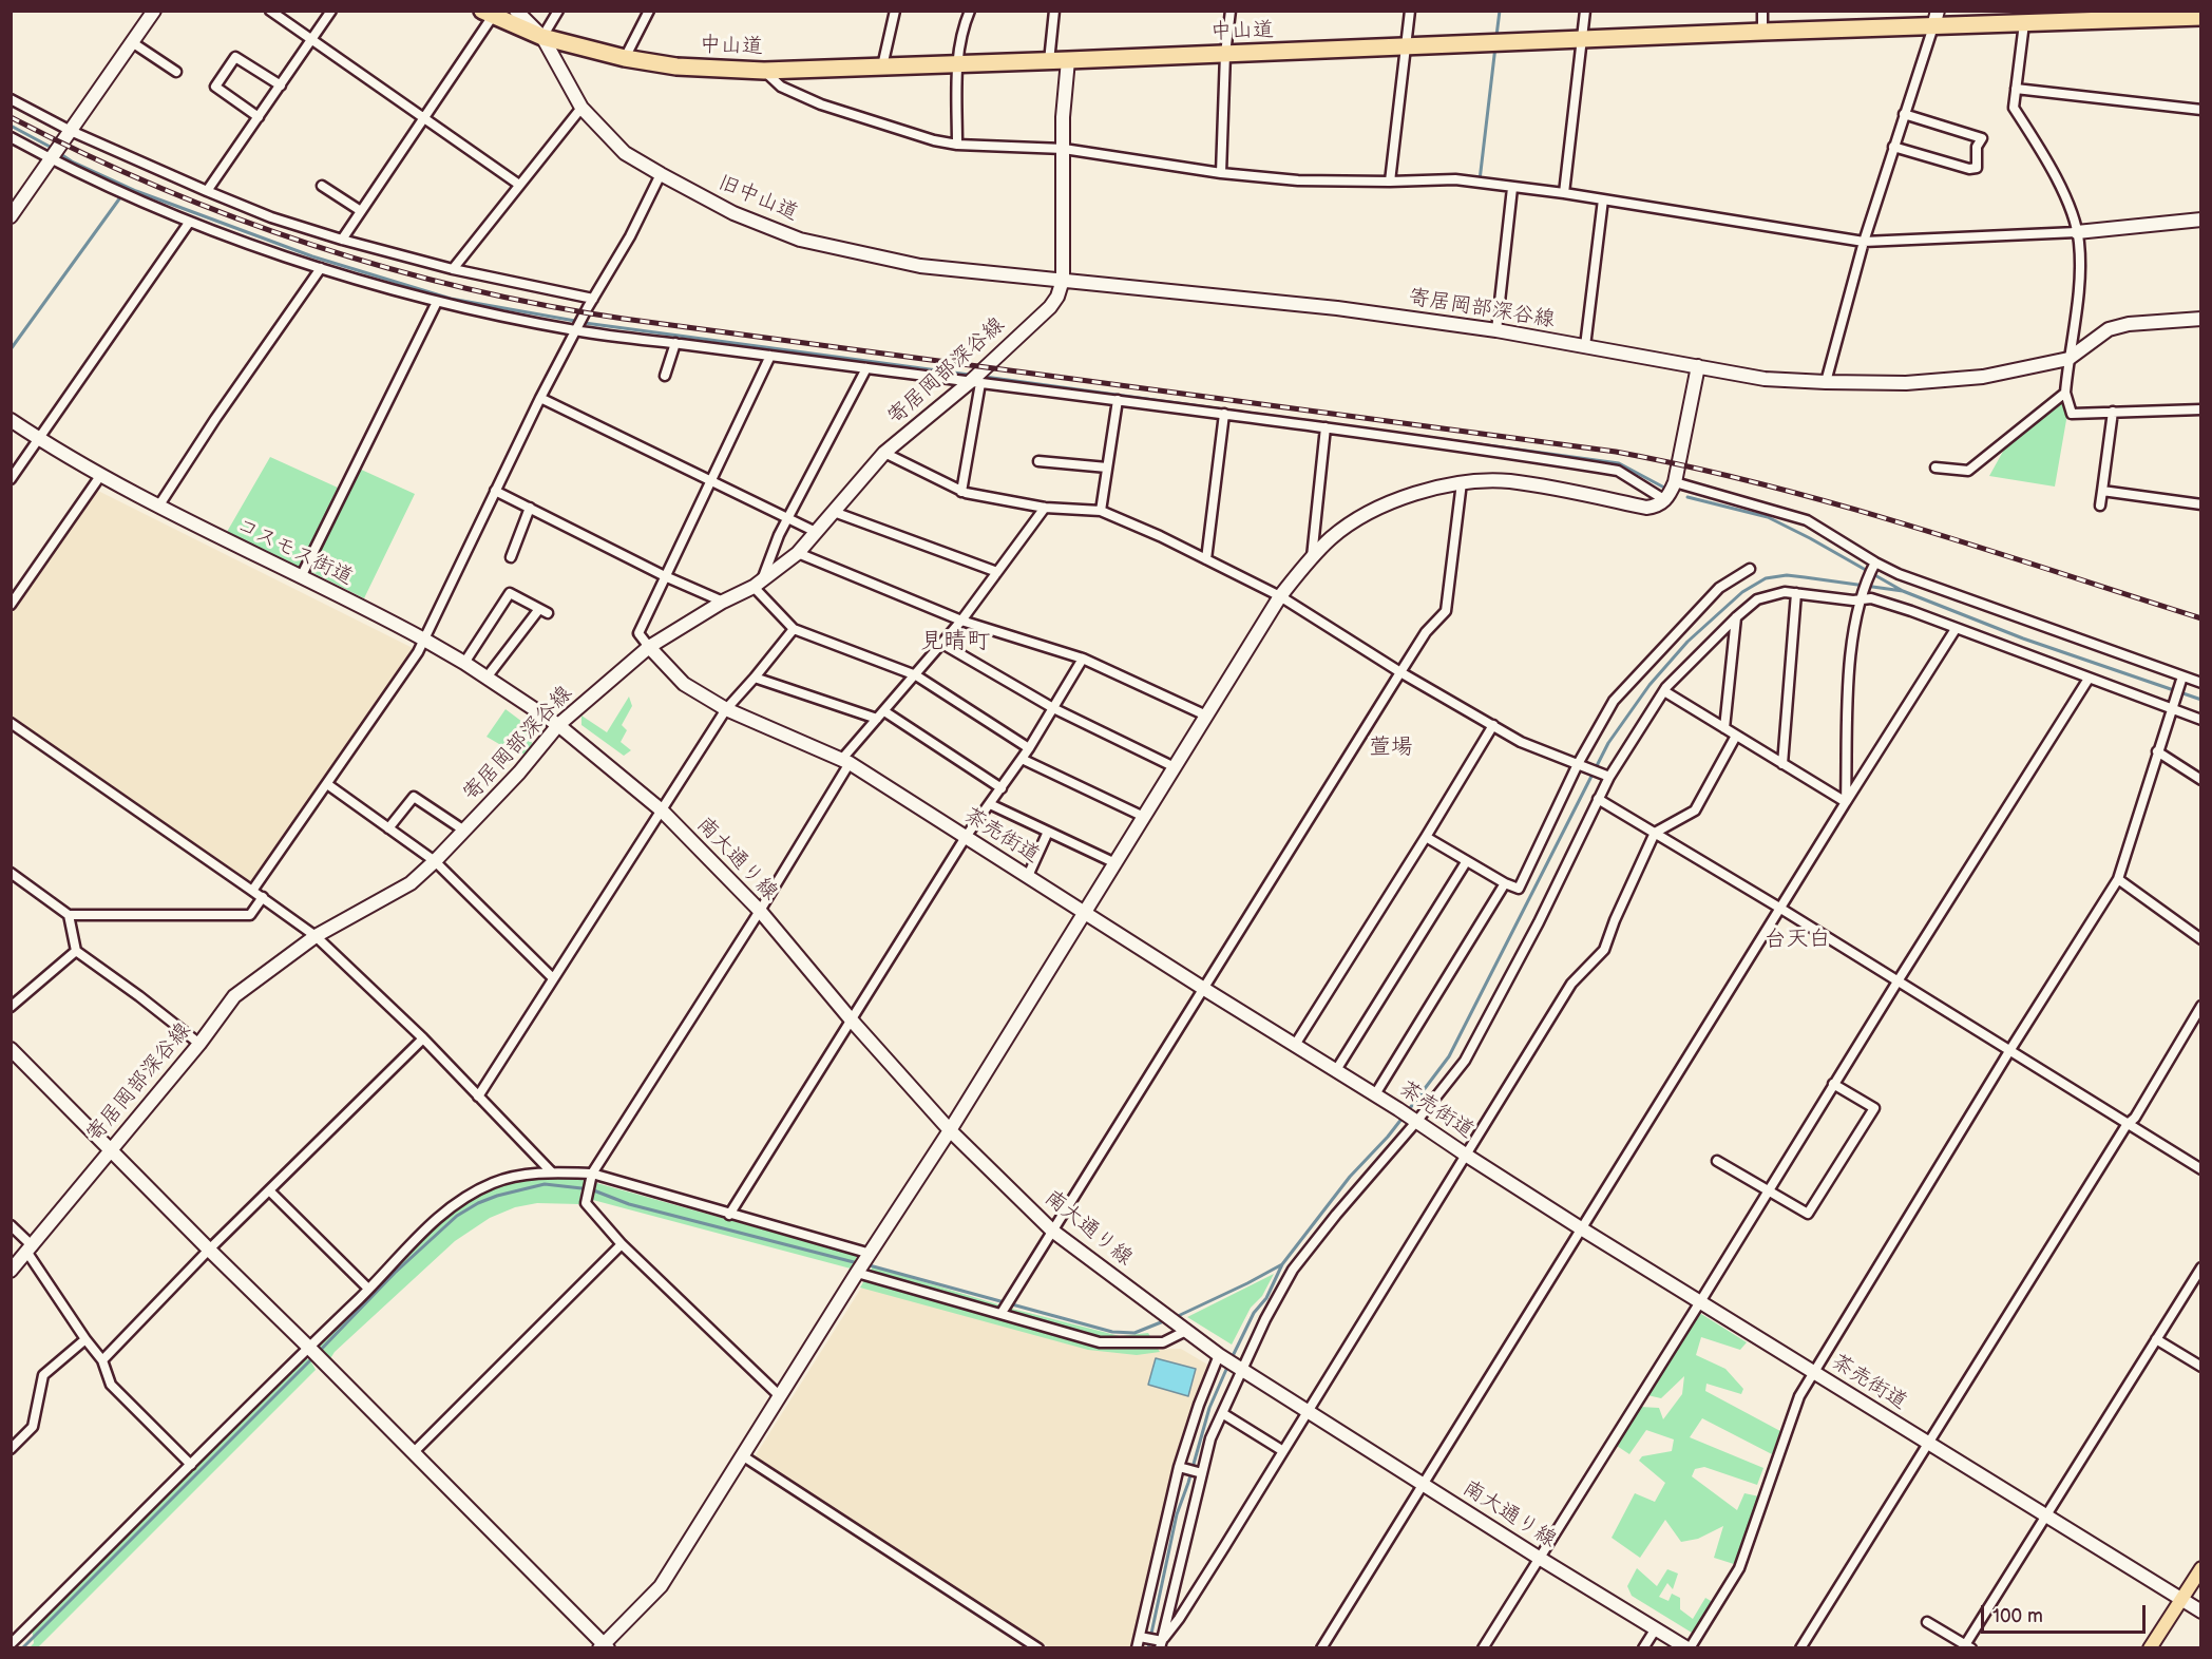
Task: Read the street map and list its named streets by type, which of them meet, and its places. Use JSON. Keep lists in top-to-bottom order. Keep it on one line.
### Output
{"streets":{"highway":["中山道"],"street":["旧中山道","寄居岡部深谷線","コスモス街道","茶売街道","南大通り線"]},"crossings":[["中山道","旧中山道"],["旧中山道","寄居岡部深谷線"],["寄居岡部深谷線","コスモス街道"],["寄居岡部深谷線","茶売街道"],["寄居岡部深谷線","南大通り線"],["コスモス街道","南大通り線"]],"districts":["見晴町","萱場","台天白"],"scale_bar":"100 m"}
